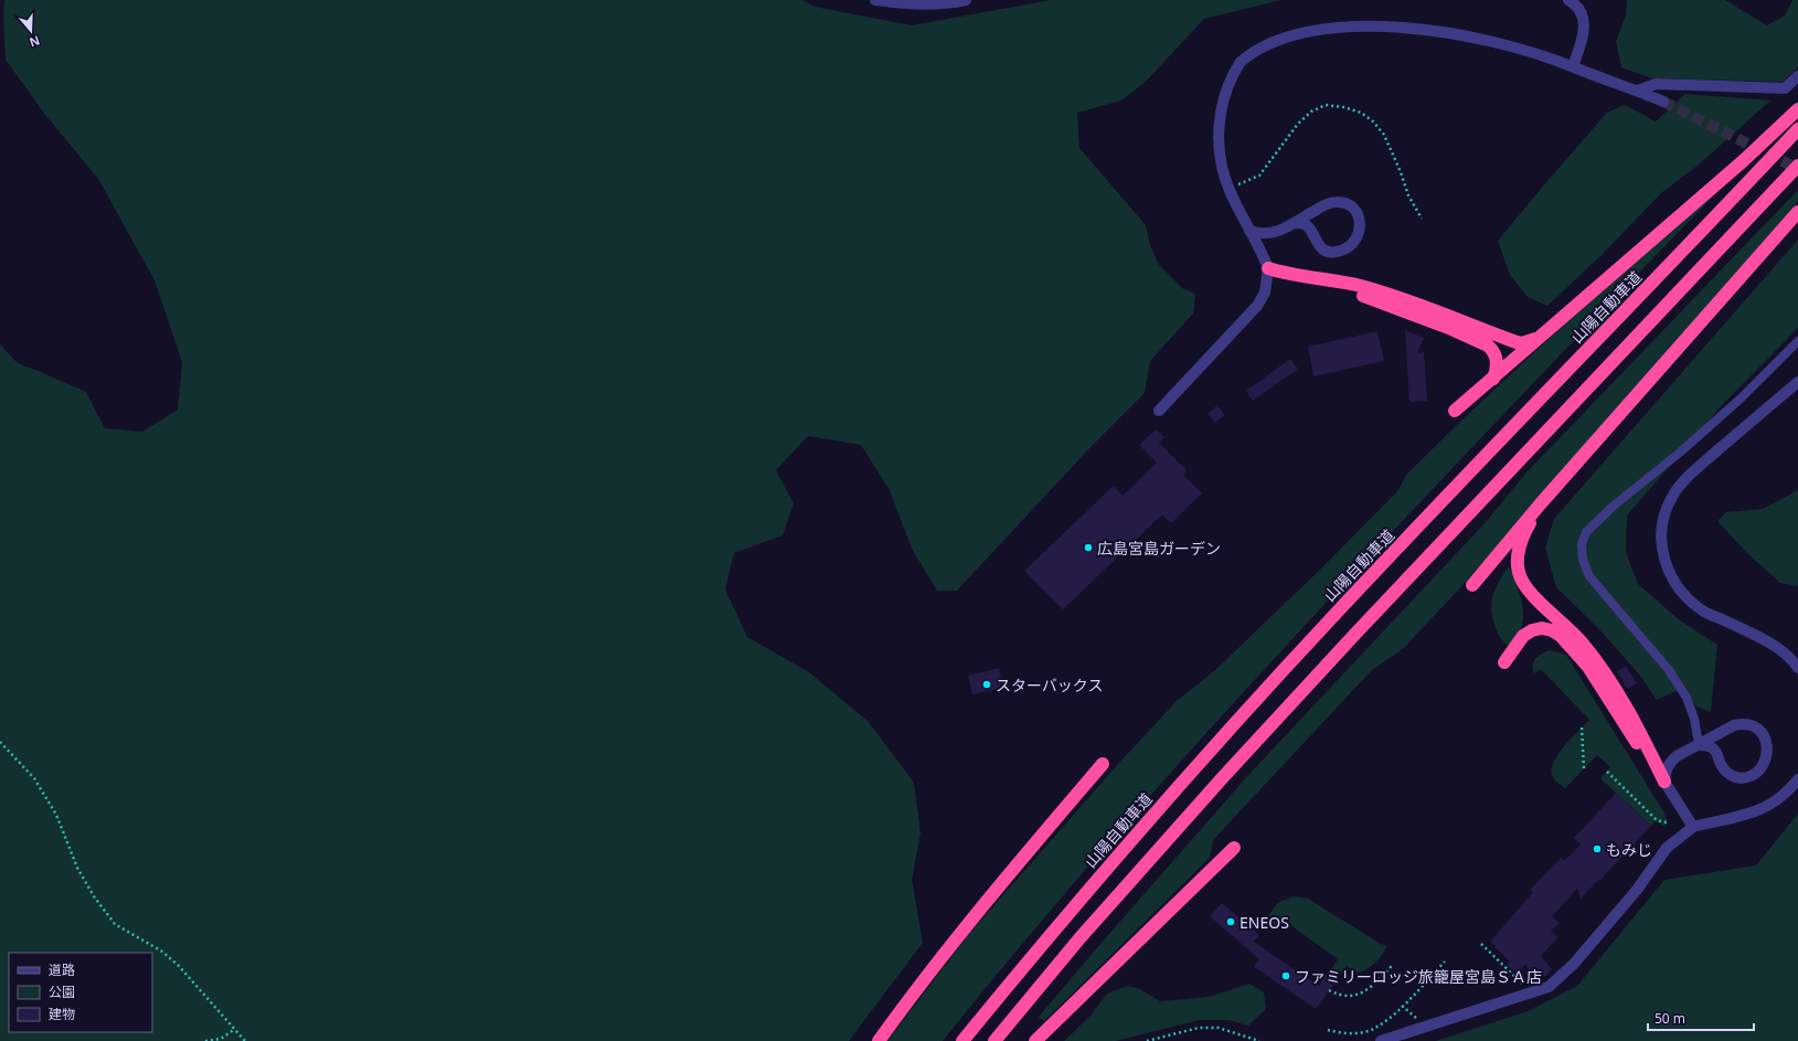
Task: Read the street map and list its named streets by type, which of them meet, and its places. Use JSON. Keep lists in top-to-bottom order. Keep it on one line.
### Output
{"streets":{"highway":["山陽自動車道"]},"places":["広島宮島ガーデン","スターバックス","もみじ","ENEOS","ファミリーロッジ旅籠屋宮島ＳＡ店"],"legend":["道路","公園","建物"],"scale_bar":"50 m","north":"bottom"}
